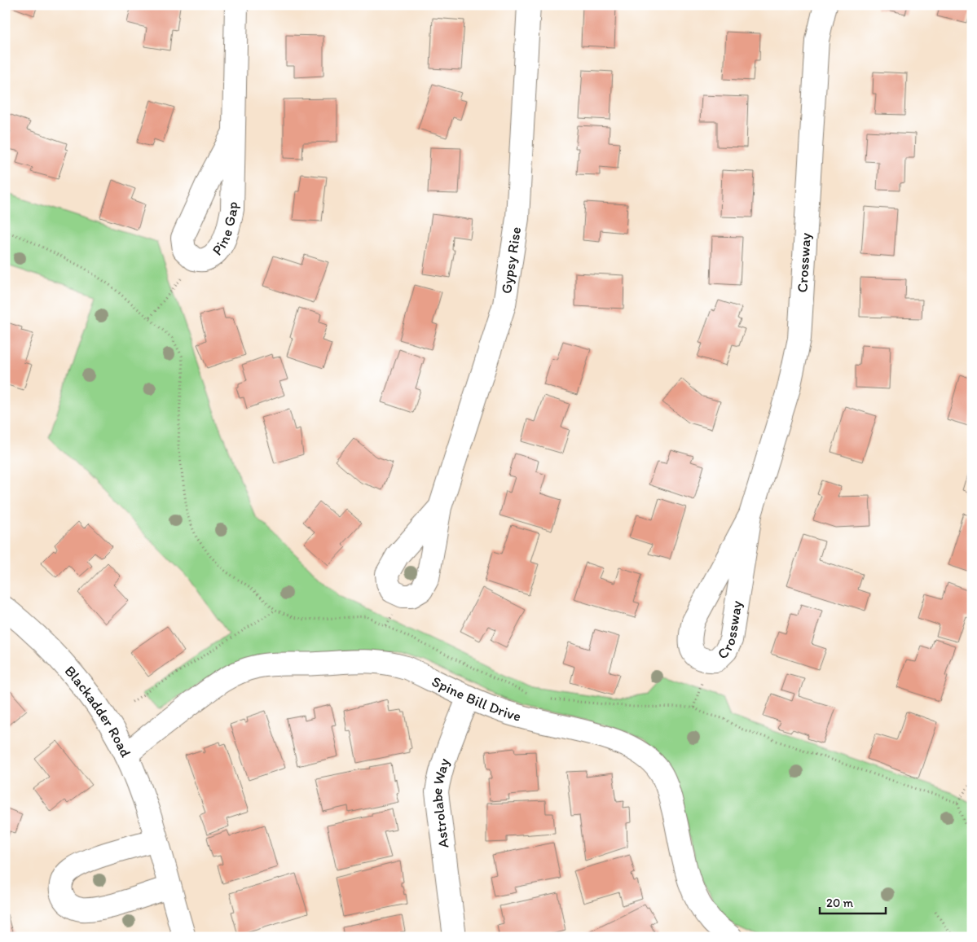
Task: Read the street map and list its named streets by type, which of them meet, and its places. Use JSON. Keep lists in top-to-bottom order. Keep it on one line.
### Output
{"streets":{"street":["Pine Gap","Gypsy Rise","Crossway","Spine Bill Drive","Blackadder Road","Astrolabe Way"]},"crossings":[["Spine Bill Drive","Blackadder Road"],["Spine Bill Drive","Astrolabe Way"]],"scale_bar":"20 m"}
